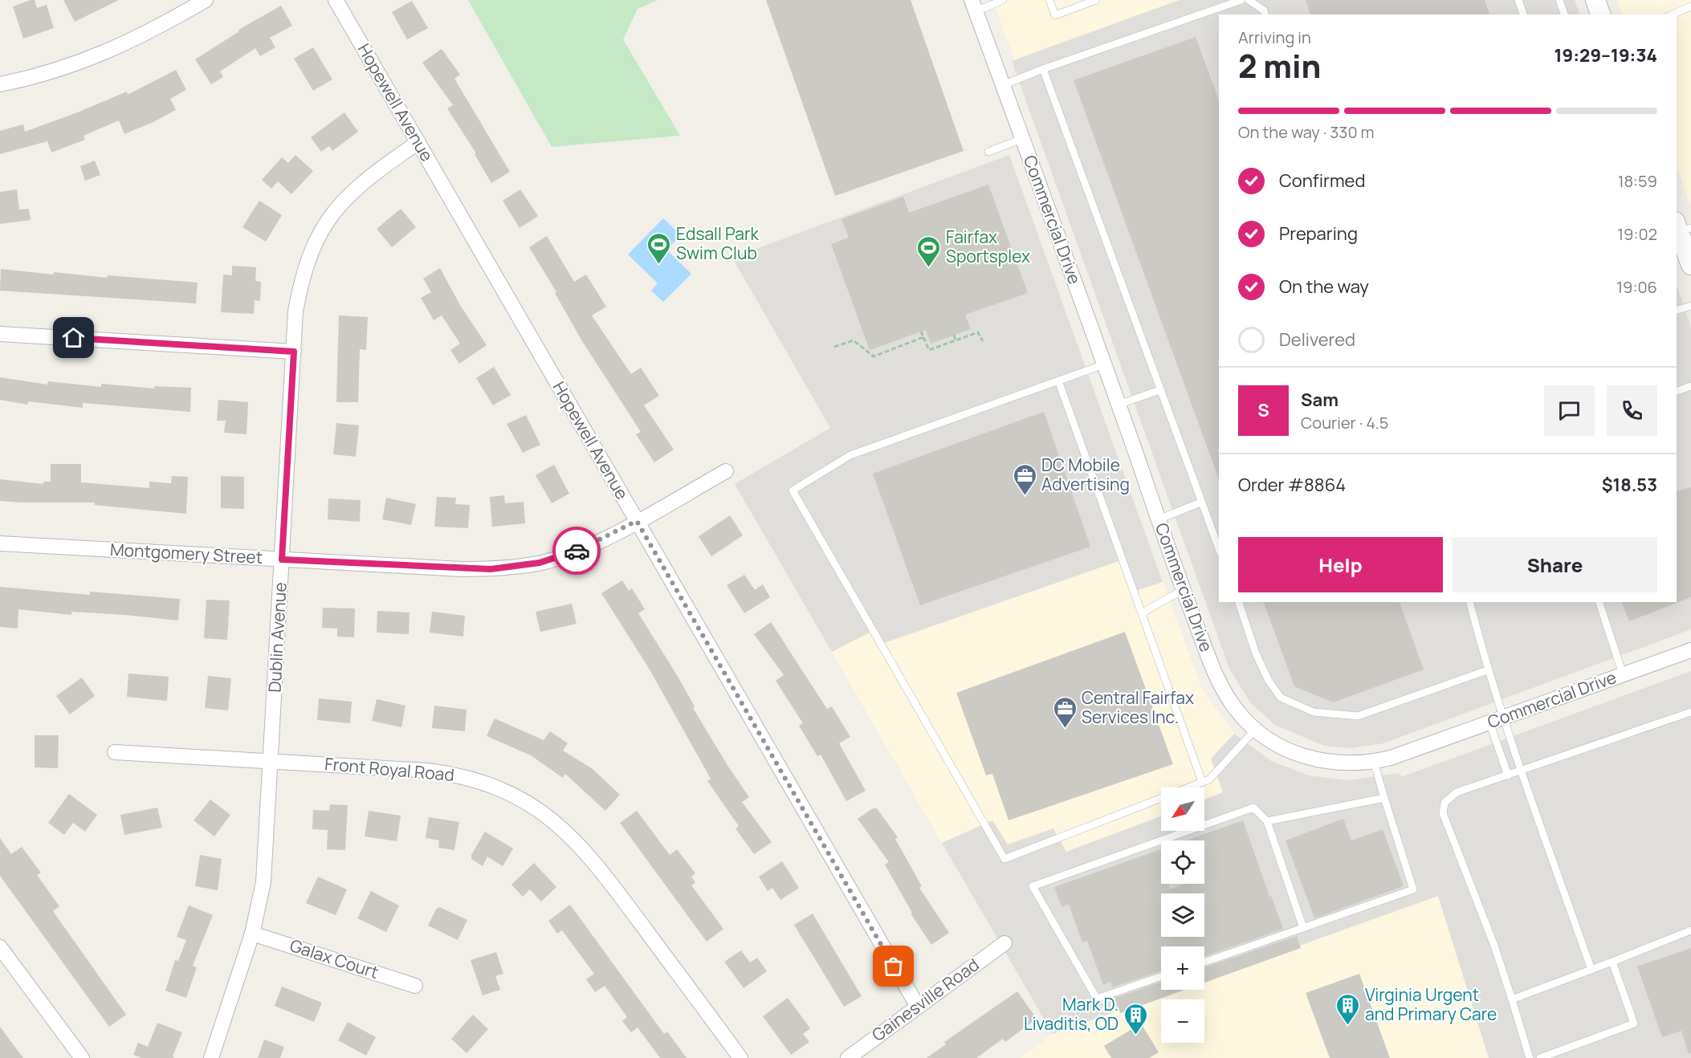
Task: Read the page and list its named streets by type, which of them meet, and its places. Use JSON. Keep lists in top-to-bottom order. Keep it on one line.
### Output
{"streets":{"street":["Hopewell Avenue","Commercial Drive","Montgomery Street","Dublin Avenue","Front Royal Road","Galax Court","Gainesville Road"]},"crossings":[["Hopewell Avenue","Montgomery Street"],["Hopewell Avenue","Dublin Avenue"],["Hopewell Avenue","Gainesville Road"],["Montgomery Street","Dublin Avenue"],["Dublin Avenue","Front Royal Road"],["Dublin Avenue","Galax Court"]],"places":{"sports":["Edsall Park Swim Club","Fairfax Sportsplex"],"office":["DC Mobile Advertising","Central Fairfax Services Inc."],"building":["Virginia Urgent and Primary Care","Mark D. Livaditis, OD"]},"north":"bottom left","page":{"heading":["2 min","Arriving in","19:29–19:34"],"panel":["Sam","Courier · 4.5","Order #8864","$18.53"],"bar":"On the way · 330 m","list":[["Confirmed","18:59"],["Preparing","19:02"],["On the way","19:06"],"Delivered"],"round":"S","buttons":["Help","Share"],"map_buttons":["+","−"]}}
